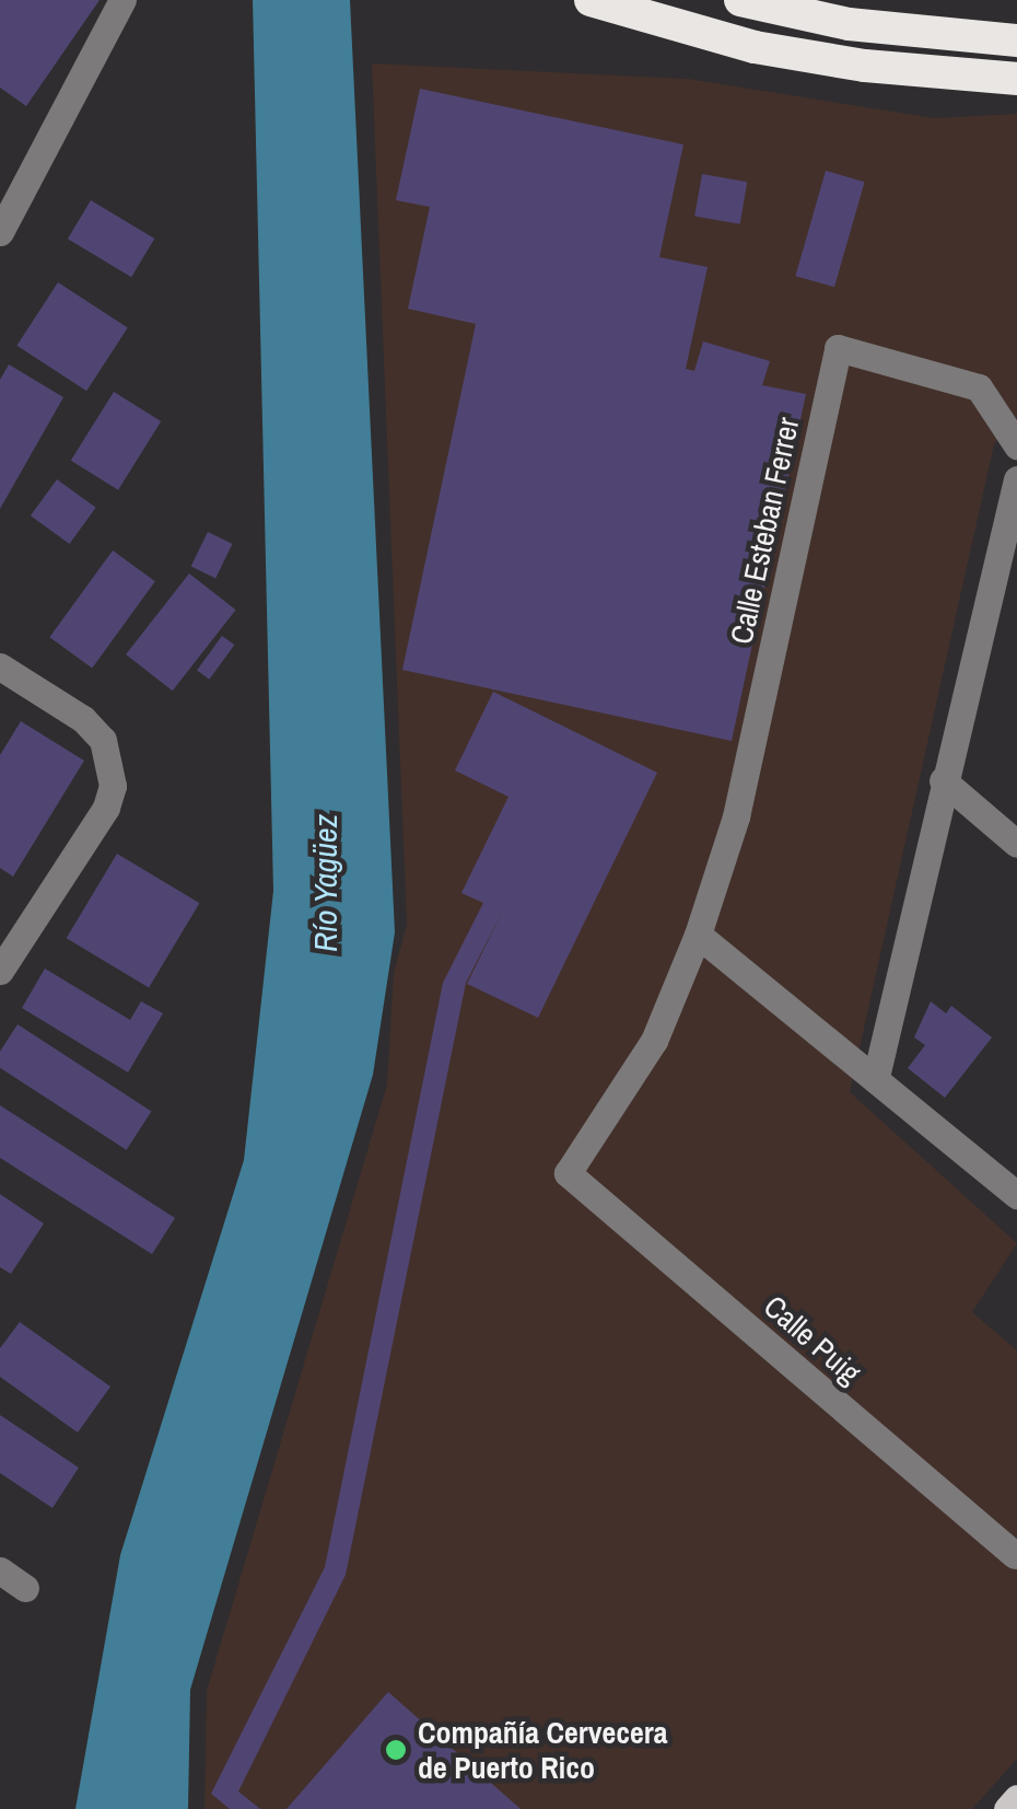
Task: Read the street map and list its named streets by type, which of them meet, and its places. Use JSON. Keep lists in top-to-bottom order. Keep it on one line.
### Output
{"streets":{"street":["Calle Esteban Ferrer","Calle Puig"]},"crossings":[["Calle Esteban Ferrer","Calle Puig"]],"water":["Río Yagüez"],"places":["Compañía Cervecera de Puerto Rico"]}
